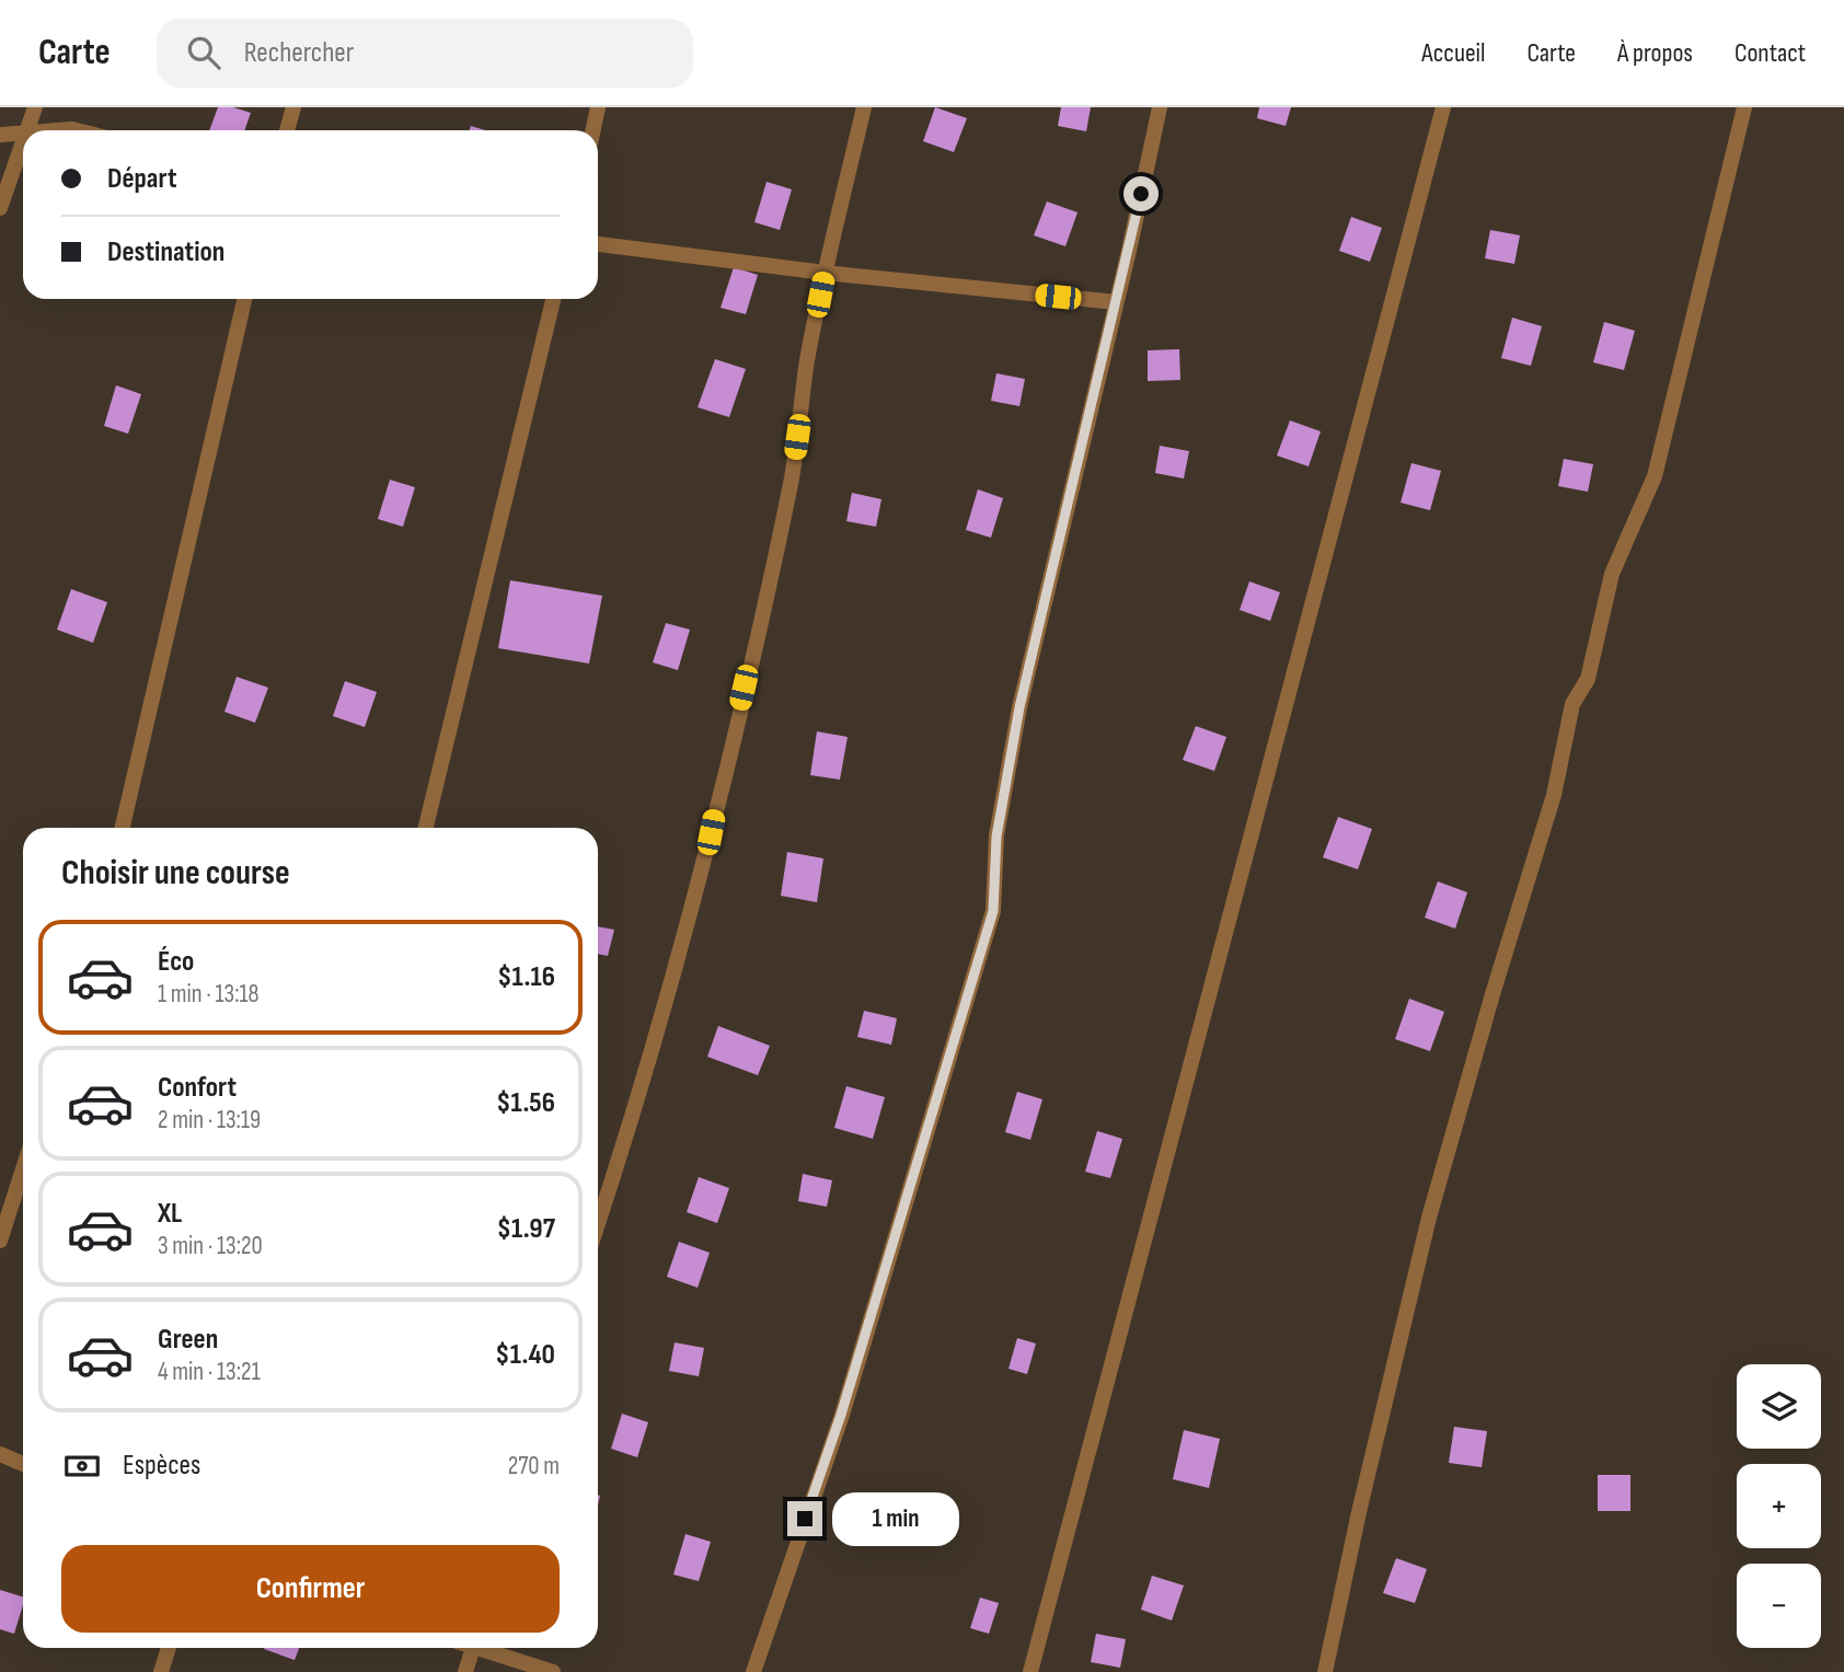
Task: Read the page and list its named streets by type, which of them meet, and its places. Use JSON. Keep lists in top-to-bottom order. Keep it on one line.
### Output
{"page":{"header":"Carte","search":"Rechercher","nav":["Accueil","Carte","À propos","Contact"],"banner":["Départ","Destination"],"heading":"Choisir une course","list":[{"name":"Éco","note":"1 min · 13:18","value":"$1.16"},{"name":"Confort","note":"2 min · 13:19","value":"$1.56"},{"name":"XL","note":"3 min · 13:20","value":"$1.97"},{"name":"Green","note":"4 min · 13:21","value":"$1.40"}],"map_buttons":["+","−"],"pay":["Espèces","270 m"],"bubble":"1 min","buttons":"Confirmer"}}
